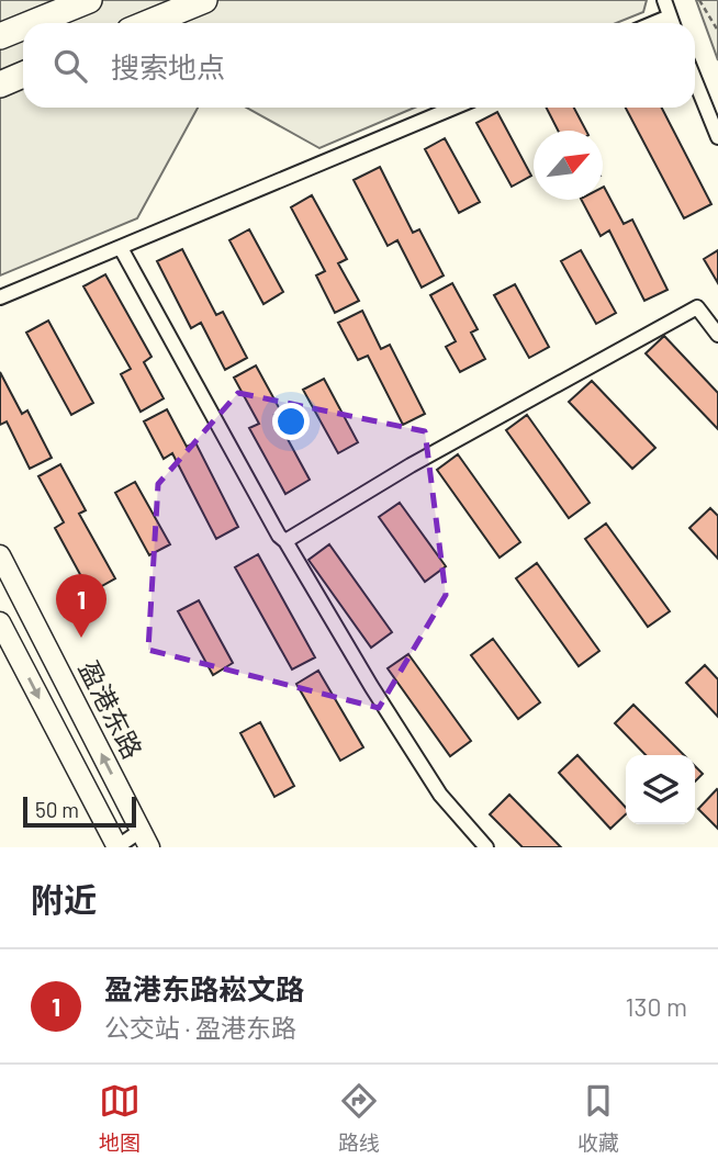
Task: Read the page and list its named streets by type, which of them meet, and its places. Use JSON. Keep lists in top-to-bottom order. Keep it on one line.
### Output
{"streets":{"main road":["盈港东路"]},"scale_bar":"50 m","north":"top right","page":{"search":"搜索地点","pins":"1","scale":"50 m","heading":"附近","list":[{"mark":"1","name":"盈港东路崧文路","note":"公交站 · 盈港东路","value":"130 m"}],"nav":["地图","路线","收藏"]}}
